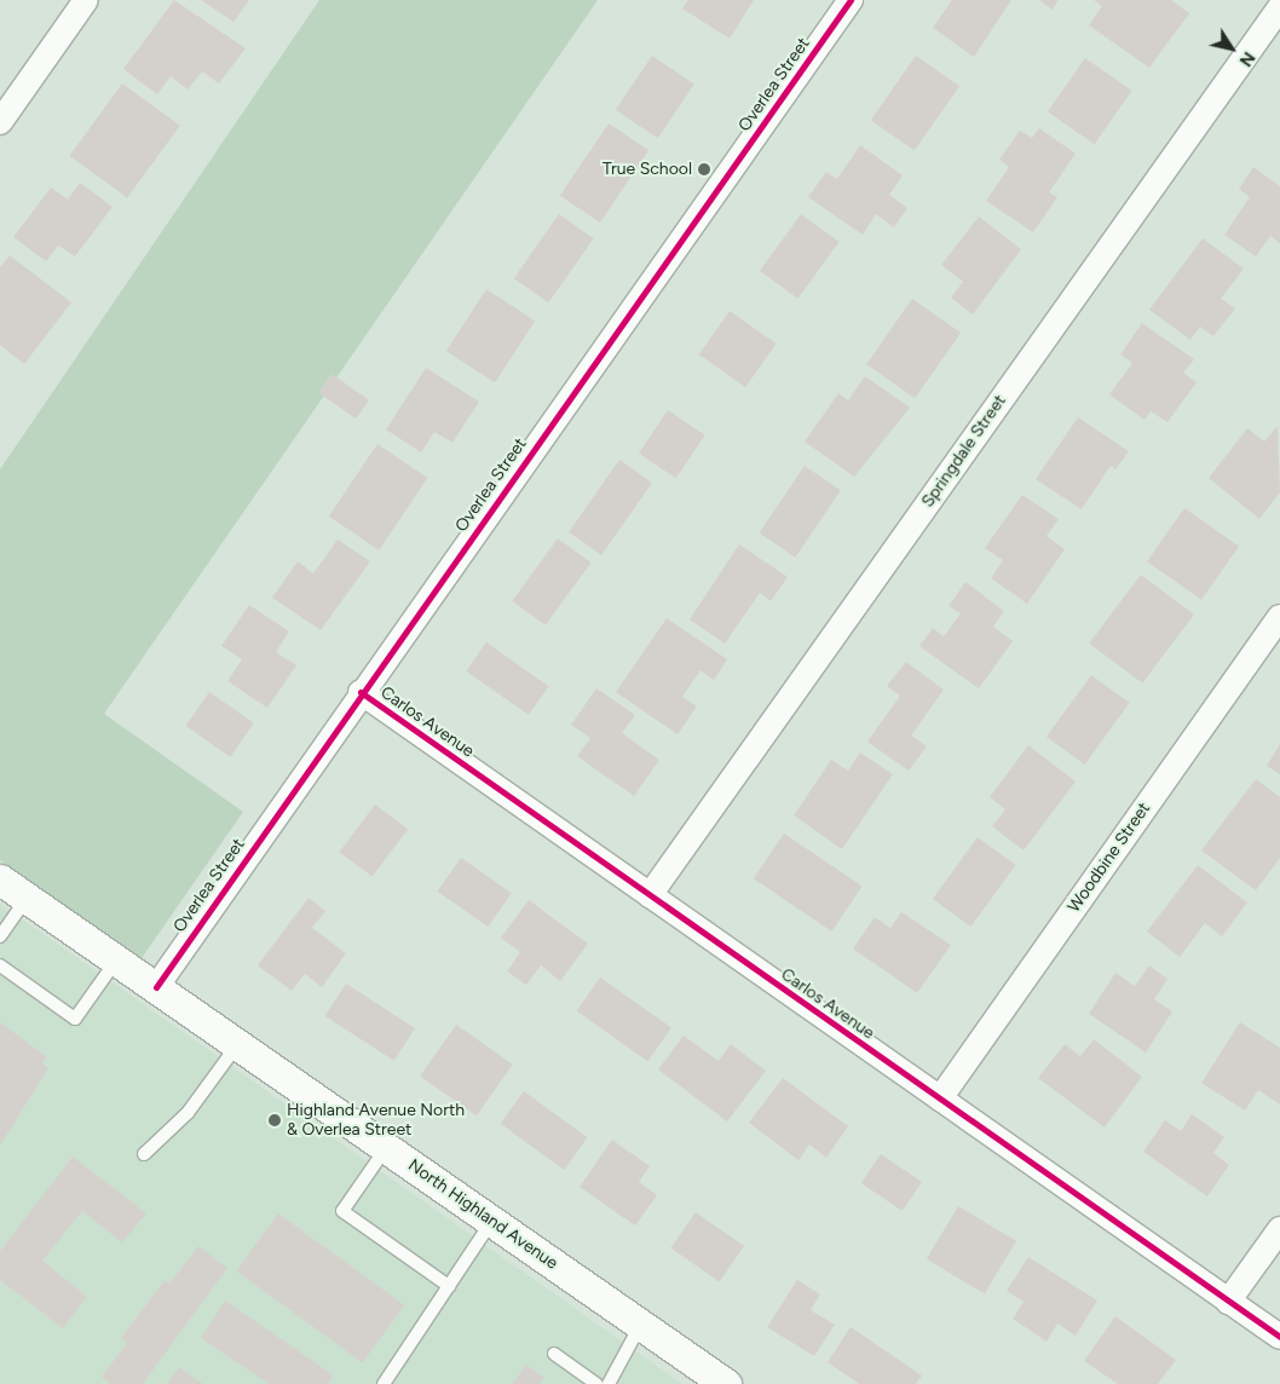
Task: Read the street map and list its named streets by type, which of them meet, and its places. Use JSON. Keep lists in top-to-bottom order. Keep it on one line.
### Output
{"streets":{"street":["Overlea Street","Springdale Street","Carlos Avenue","Woodbine Street","North Highland Avenue"]},"crossings":[["Overlea Street","Carlos Avenue"],["Overlea Street","North Highland Avenue"],["Springdale Street","Carlos Avenue"],["Carlos Avenue","Woodbine Street"]],"places":["True School","Highland Avenue North & Overlea Street"],"north":"bottom right"}
